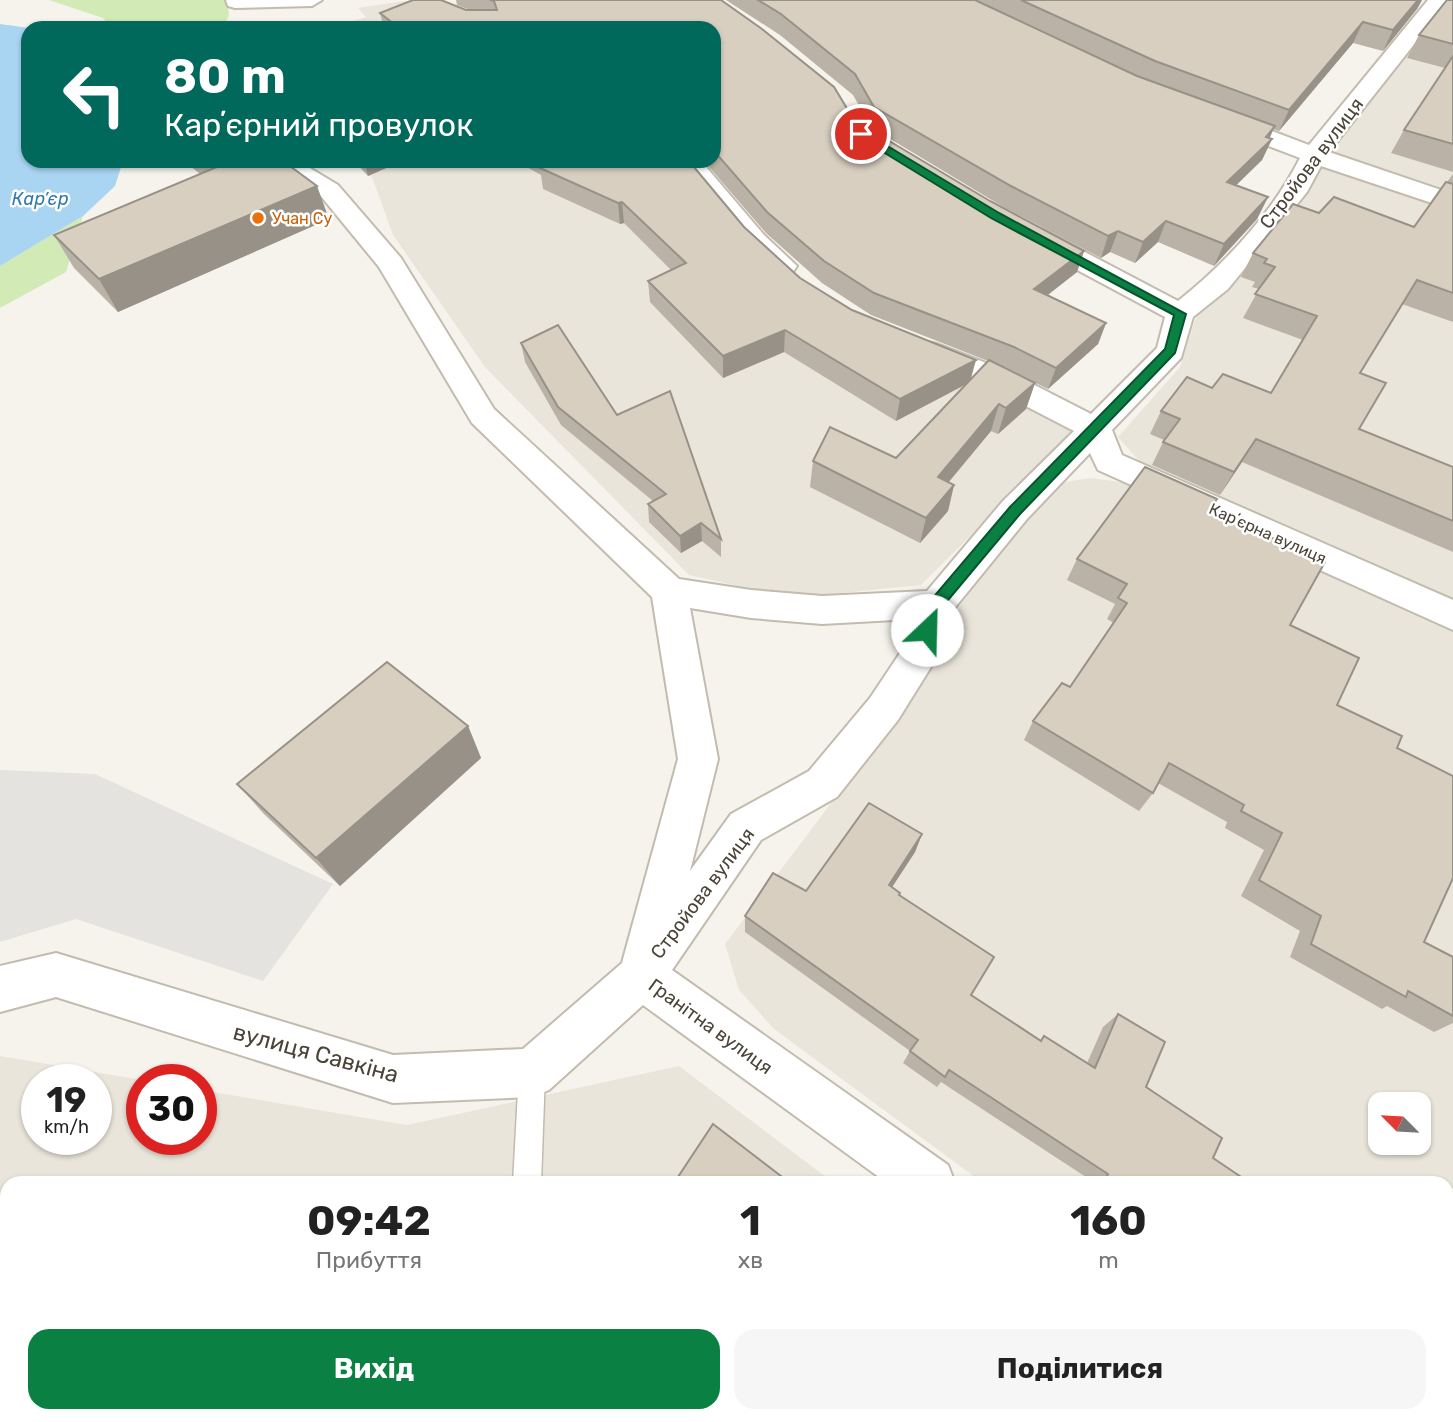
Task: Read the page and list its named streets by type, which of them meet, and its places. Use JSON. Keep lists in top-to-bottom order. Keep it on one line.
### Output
{"streets":{"street":["Стройова вулиця","Карʼєрна вулиця","Гранітна вулиця","вулиця Савкіна"]},"crossings":[["Стройова вулиця","Карʼєрна вулиця"],["Стройова вулиця","Гранітна вулиця"],["Стройова вулиця","вулиця Савкіна"]],"water":["Кар’єр"],"places":["Учан Су"],"north":"top left","page":{"turn":["80 m","Карʼєрний провулок"],"speed":"19 km/h","limit":"30","eta":["09:42","Прибуття","1","хв","160","m"],"buttons":["Вихід","Поділитися"]}}
